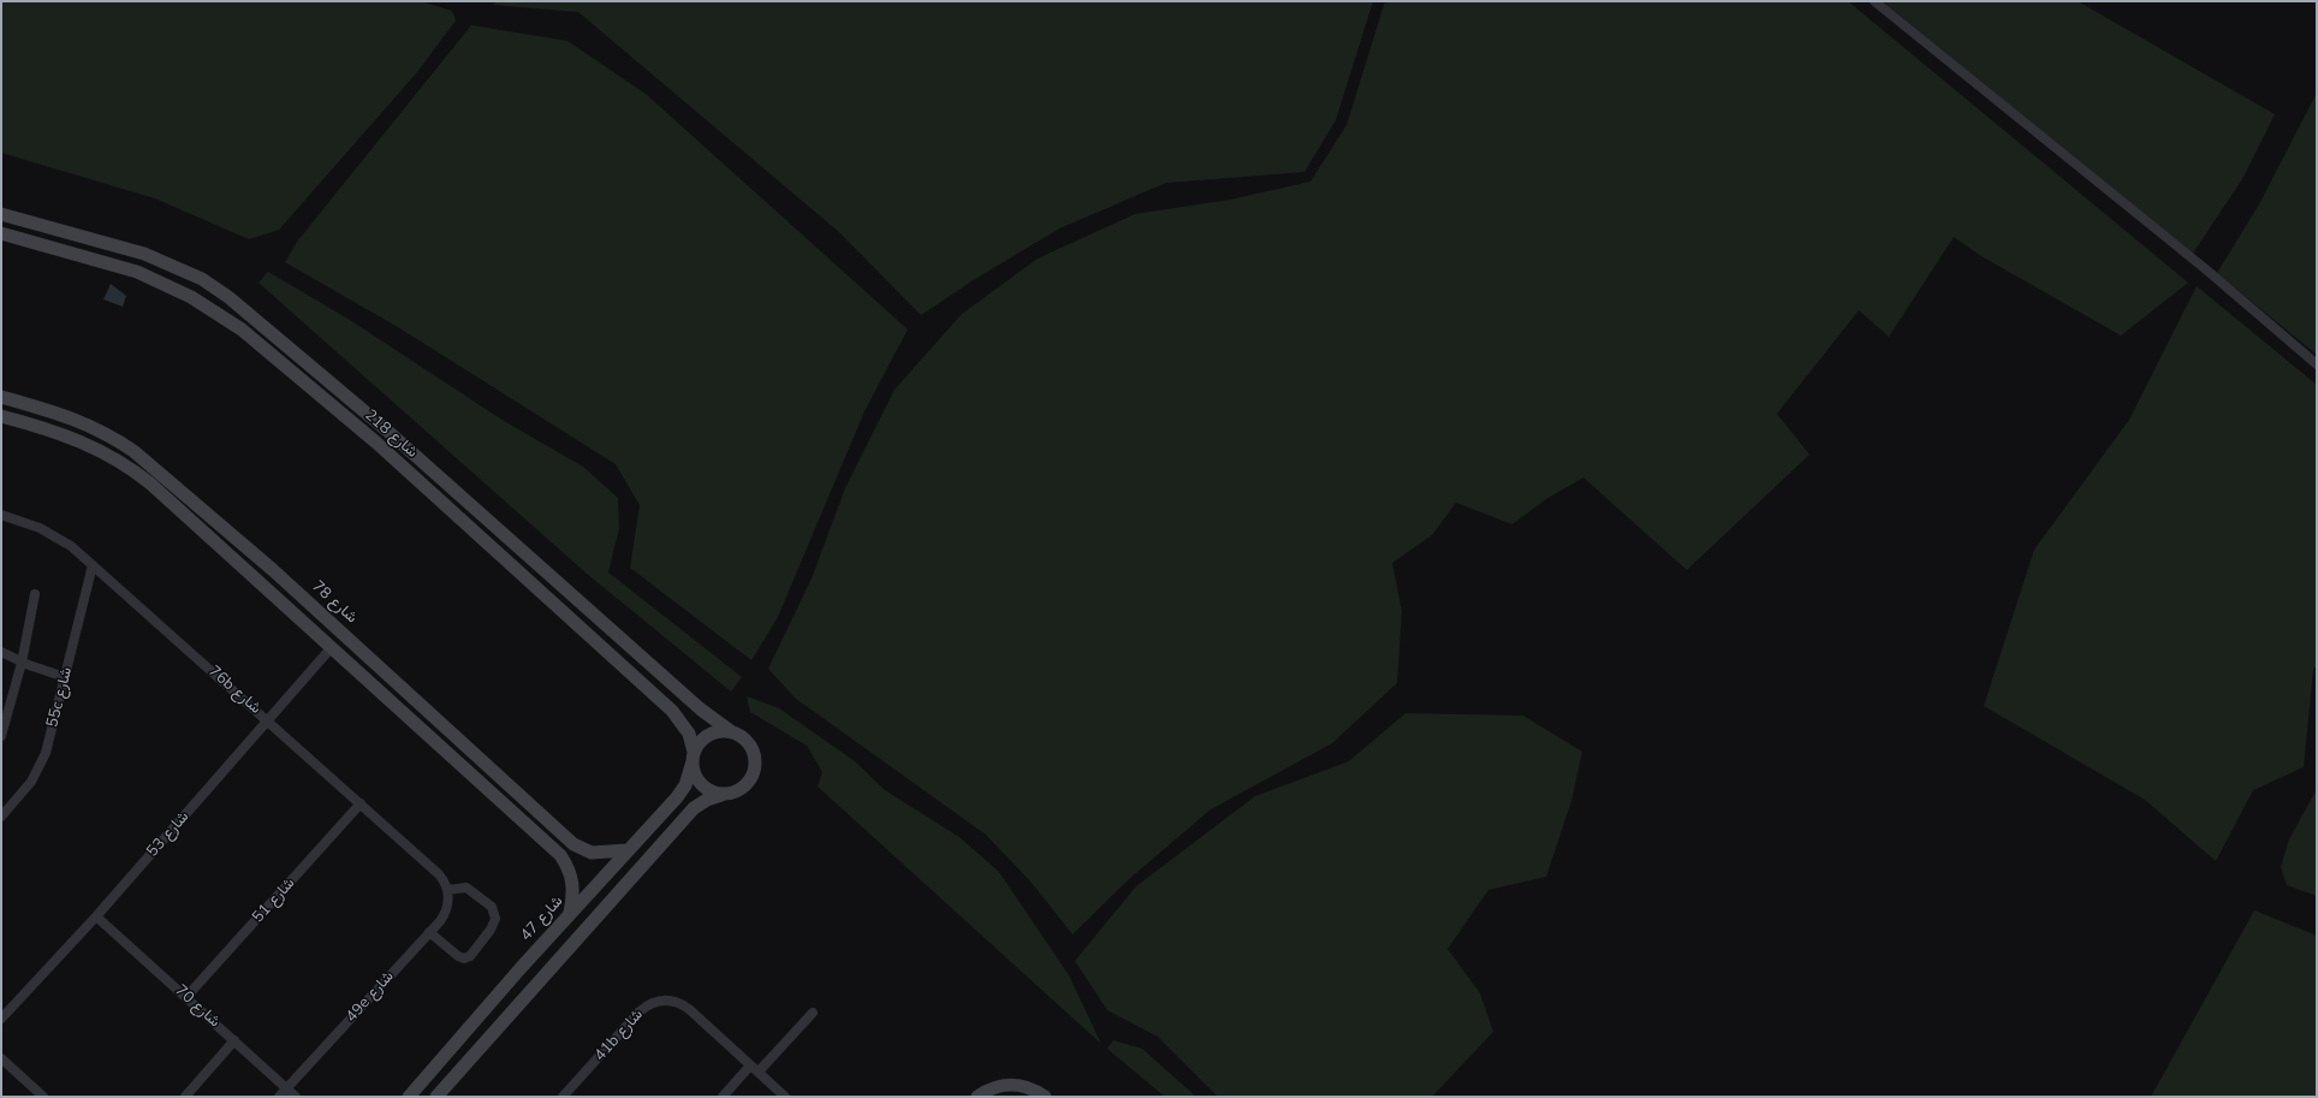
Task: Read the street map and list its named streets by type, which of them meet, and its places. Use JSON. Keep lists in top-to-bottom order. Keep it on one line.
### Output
{"streets":{"street":["شارع 218","شارع 78","76b شارع","55c شارع","شارع 53","شارع 51","شارع 47","49e شارع","شارع 70","41b شارع"]},"crossings":[["شارع 218","شارع 47"],["شارع 78","شارع 47"],["76b شارع","55c شارع"],["76b شارع","شارع 53"],["76b شارع","شارع 51"],["76b شارع","49e شارع"],["شارع 53","شارع 70"],["شارع 51","شارع 70"],["49e شارع","شارع 70"]]}
